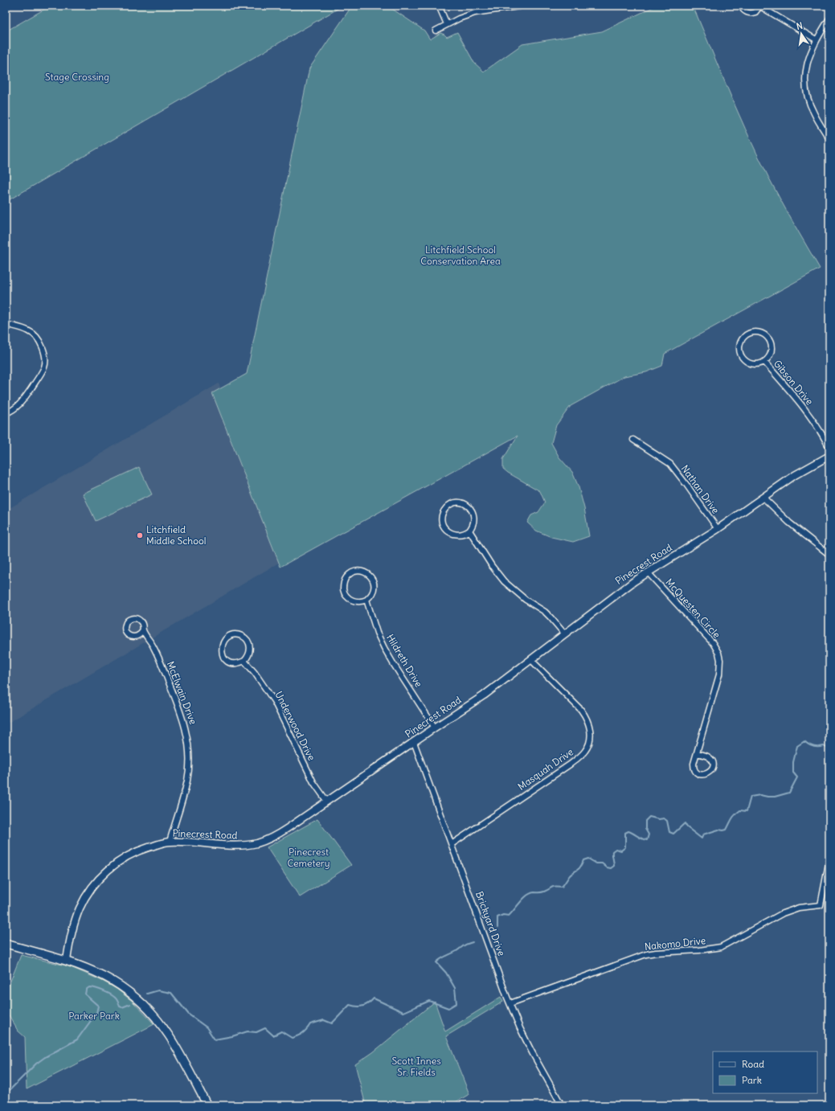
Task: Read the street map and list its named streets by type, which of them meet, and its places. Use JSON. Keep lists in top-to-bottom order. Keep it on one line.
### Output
{"streets":{"street":["Gibson Drive","Nathan Drive","Pinecrest Road","McQuesten Circle","Hildreth Drive","McElwain Drive","Underwood Drive","Masquah Drive","Brickyard Drive","Nakomo Drive"]},"crossings":[["Nathan Drive","Pinecrest Road"],["Pinecrest Road","McQuesten Circle"],["Pinecrest Road","Hildreth Drive"],["Pinecrest Road","McElwain Drive"],["Pinecrest Road","Underwood Drive"],["Pinecrest Road","Masquah Drive"],["Pinecrest Road","Brickyard Drive"],["Masquah Drive","Brickyard Drive"],["Brickyard Drive","Nakomo Drive"]],"parks":["Stage Crossing","Litchfield School Conservation Area","Pinecrest Cemetery","Parker Park","Scott Innes Sr. Fields"],"places":["Litchfield Middle School"],"legend":["Road","Park"],"north":"top"}
